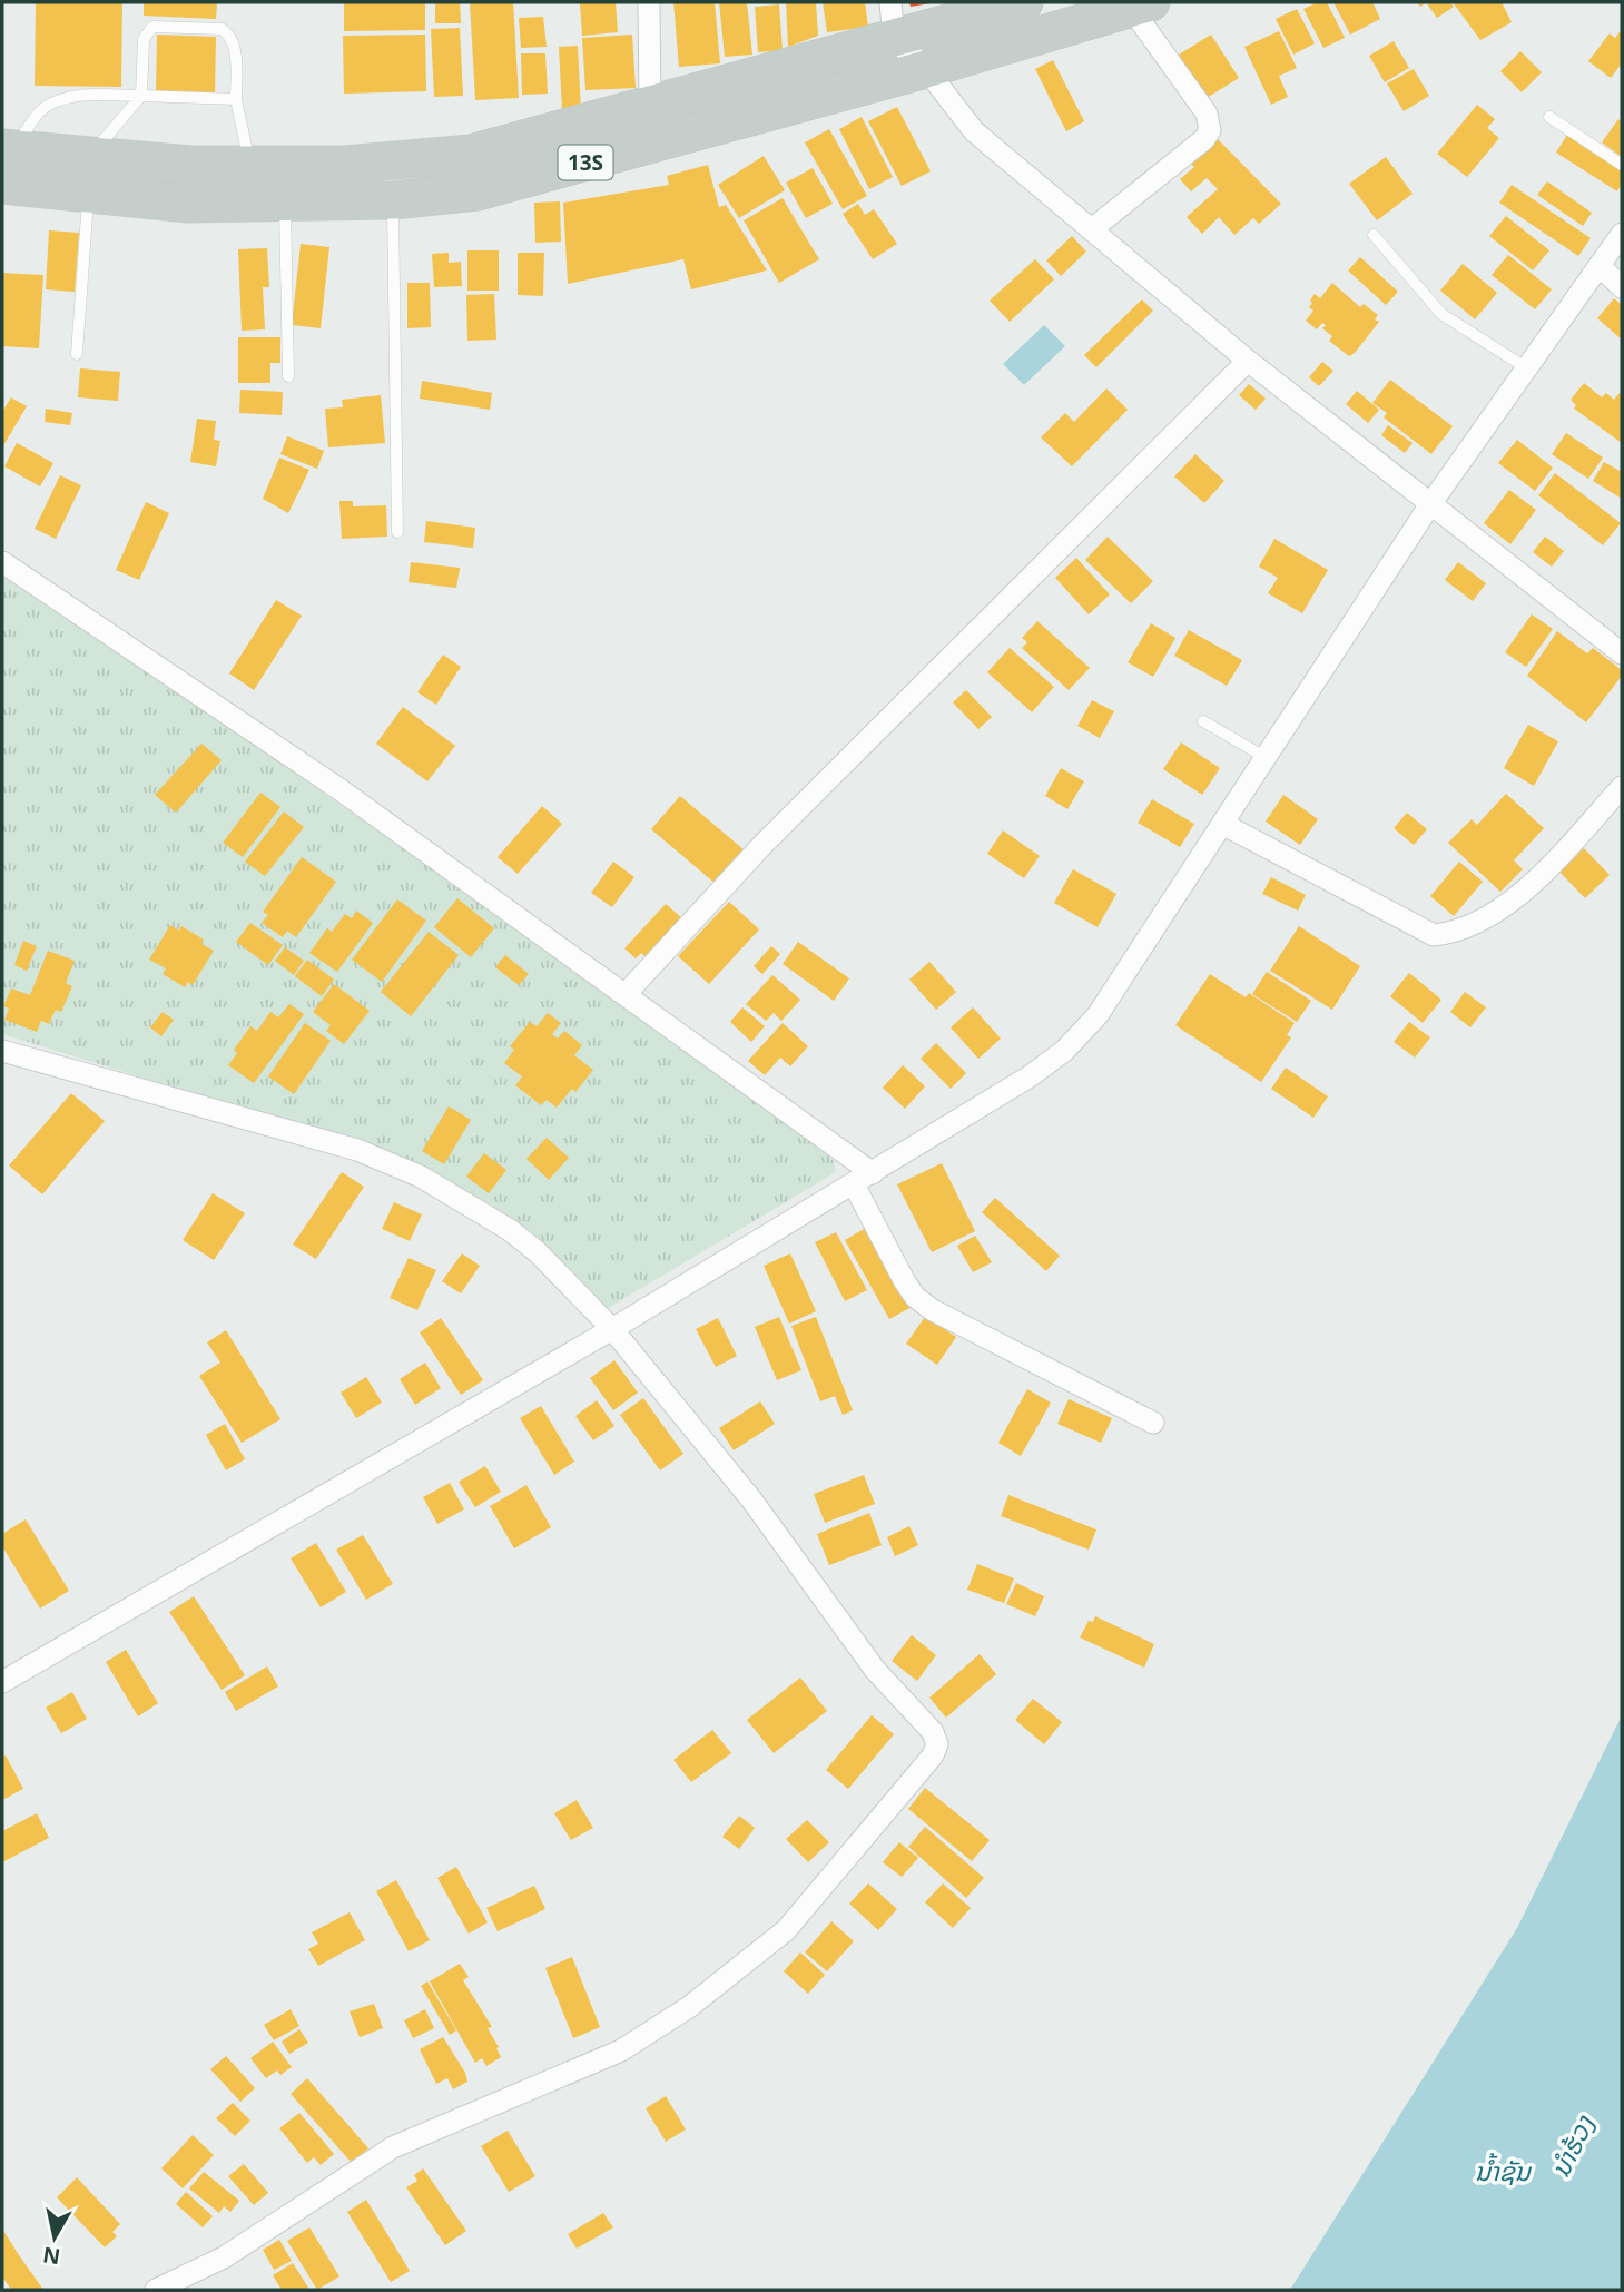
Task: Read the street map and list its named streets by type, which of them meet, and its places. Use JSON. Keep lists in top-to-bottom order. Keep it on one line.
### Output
{"streets":{"highway":["13S"]},"water":["ນຳ້ຮວງ","ນ້ຳຊັນ"],"north":"bottom"}
